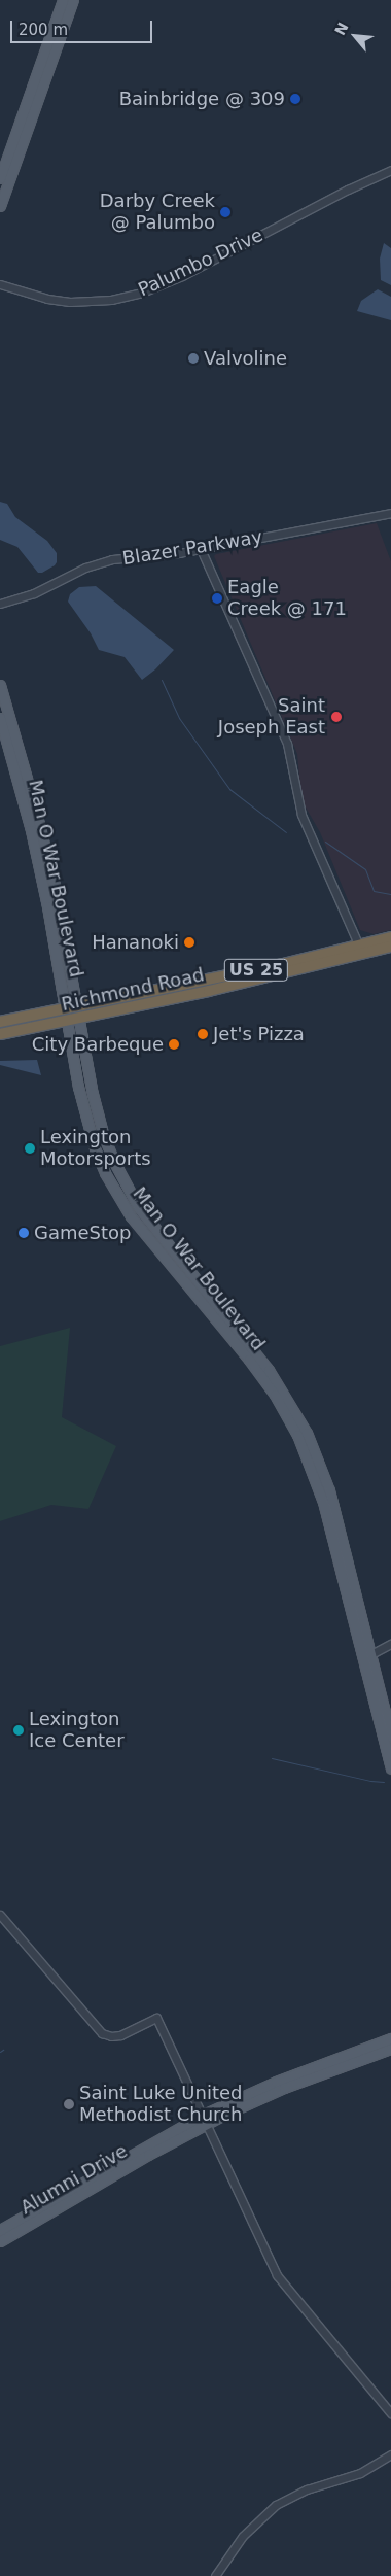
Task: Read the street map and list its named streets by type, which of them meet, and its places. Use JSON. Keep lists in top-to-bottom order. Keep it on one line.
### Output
{"streets":{"highway":["US 25","Richmond Road"],"main road":["Man O War Boulevard","Alumni Drive"],"street":["Palumbo Drive","Blazer Parkway"]},"crossings":[["Man O War Boulevard","Richmond Road"]],"places":["Bainbridge @ 309","Darby Creek @ Palumbo","Valvoline","Eagle Creek @ 171","Saint Joseph East","Hananoki","Jet's Pizza","City Barbeque","Lexington Motorsports","GameStop","Lexington Ice Center","Saint Luke United Methodist Church"],"scale_bar":"200 m","north":"top left"}
